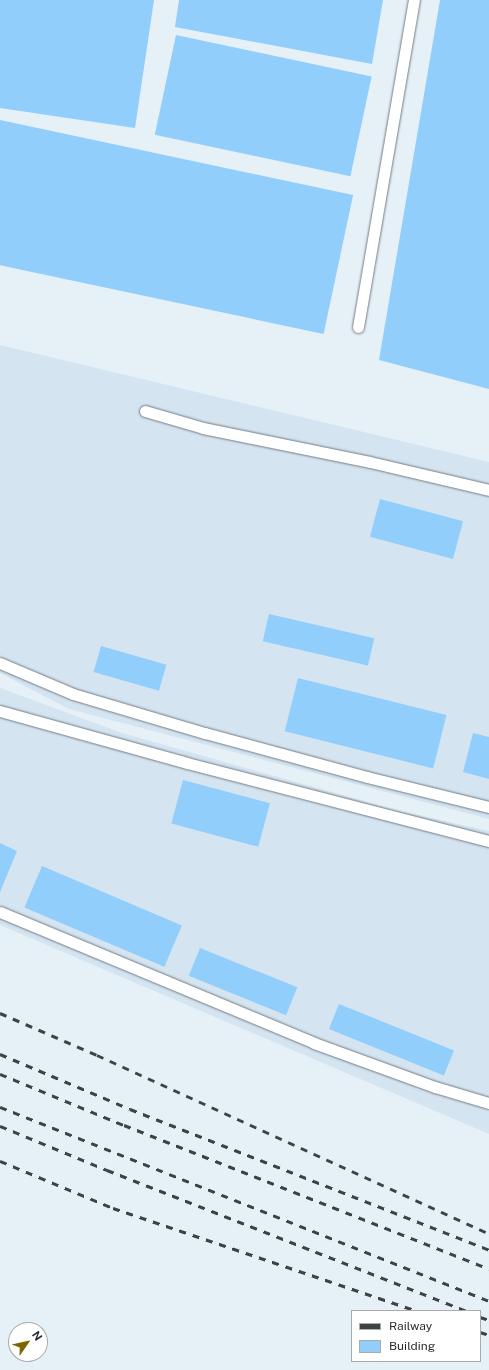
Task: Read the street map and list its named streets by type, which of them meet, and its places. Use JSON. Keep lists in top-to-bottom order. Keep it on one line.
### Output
{"legend":["Railway","Building"],"north":"top right"}
